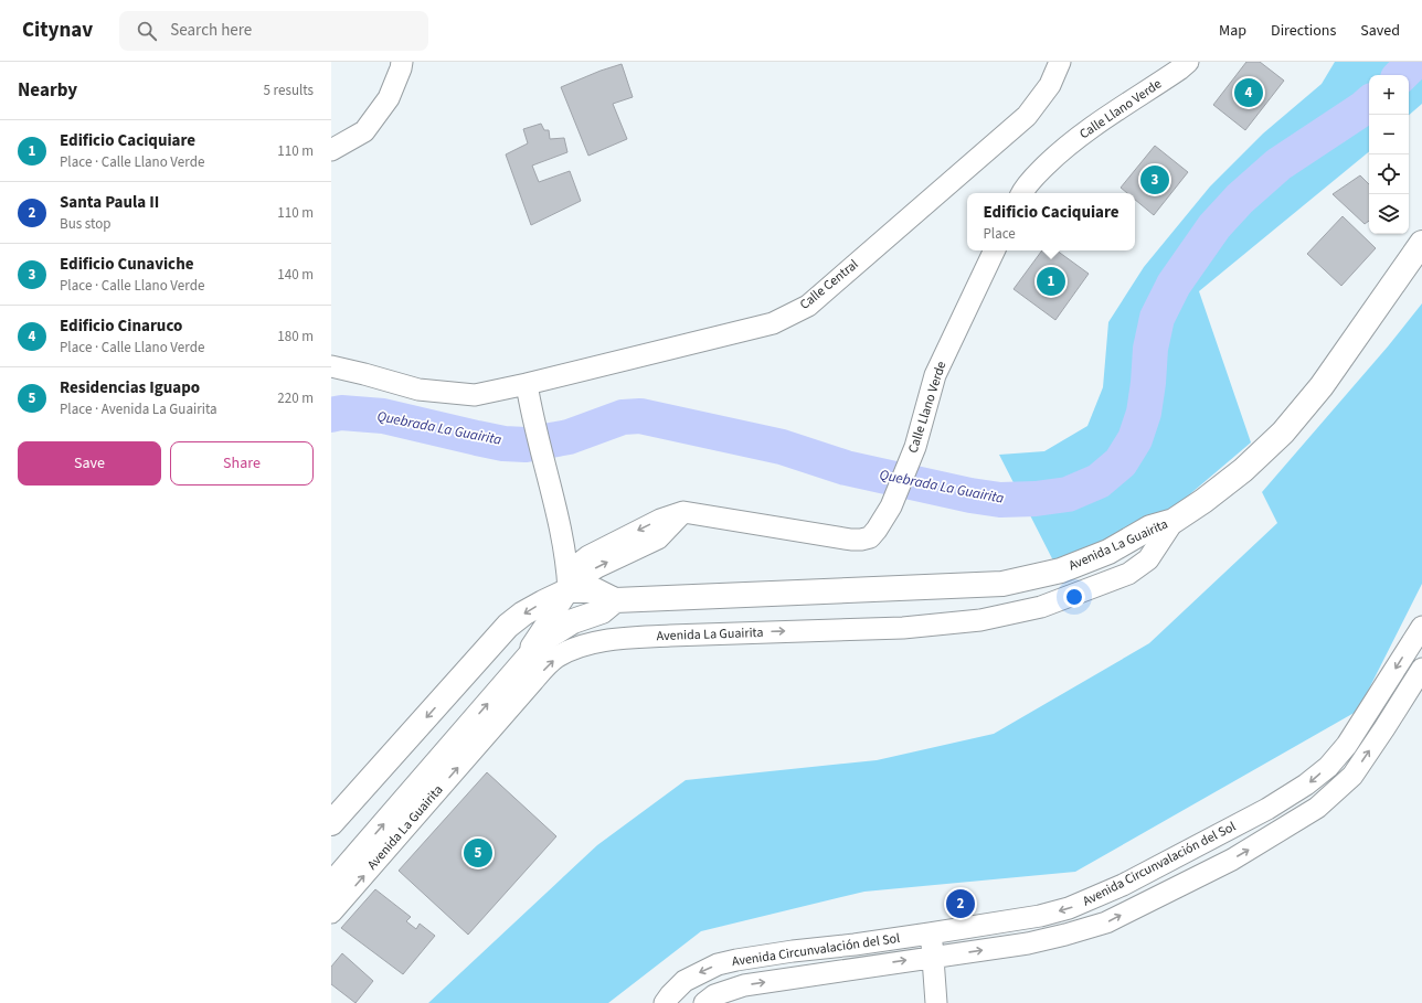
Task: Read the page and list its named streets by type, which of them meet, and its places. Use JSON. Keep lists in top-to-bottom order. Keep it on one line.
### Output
{"streets":{"street":["Calle Llano Verde","Calle Central","Avenida La Guairita","Avenida Circunvalación del Sol"]},"crossings":[["Calle Llano Verde","Avenida La Guairita"]],"water":["Quebrada La Guairita"],"page":{"header":"Citynav","search":"Search here","nav":["Map","Directions","Saved"],"heading":["Nearby","5 results"],"map_buttons":["+","−"],"pins":["4","3","1","5","2"],"list":[{"mark":"1","name":"Edificio Caciquiare","note":"Place · Calle Llano Verde","value":"110 m"},{"mark":"2","name":"Santa Paula II","note":"Bus stop","value":"110 m"},{"mark":"3","name":"Edificio Cunaviche","note":"Place · Calle Llano Verde","value":"140 m"},{"mark":"4","name":"Edificio Cinaruco","note":"Place · Calle Llano Verde","value":"180 m"},{"mark":"5","name":"Residencias Iguapo","note":"Place · Avenida La Guairita","value":"220 m"}],"popup":["Edificio Caciquiare","Place"],"buttons":["Save","Share"]}}
